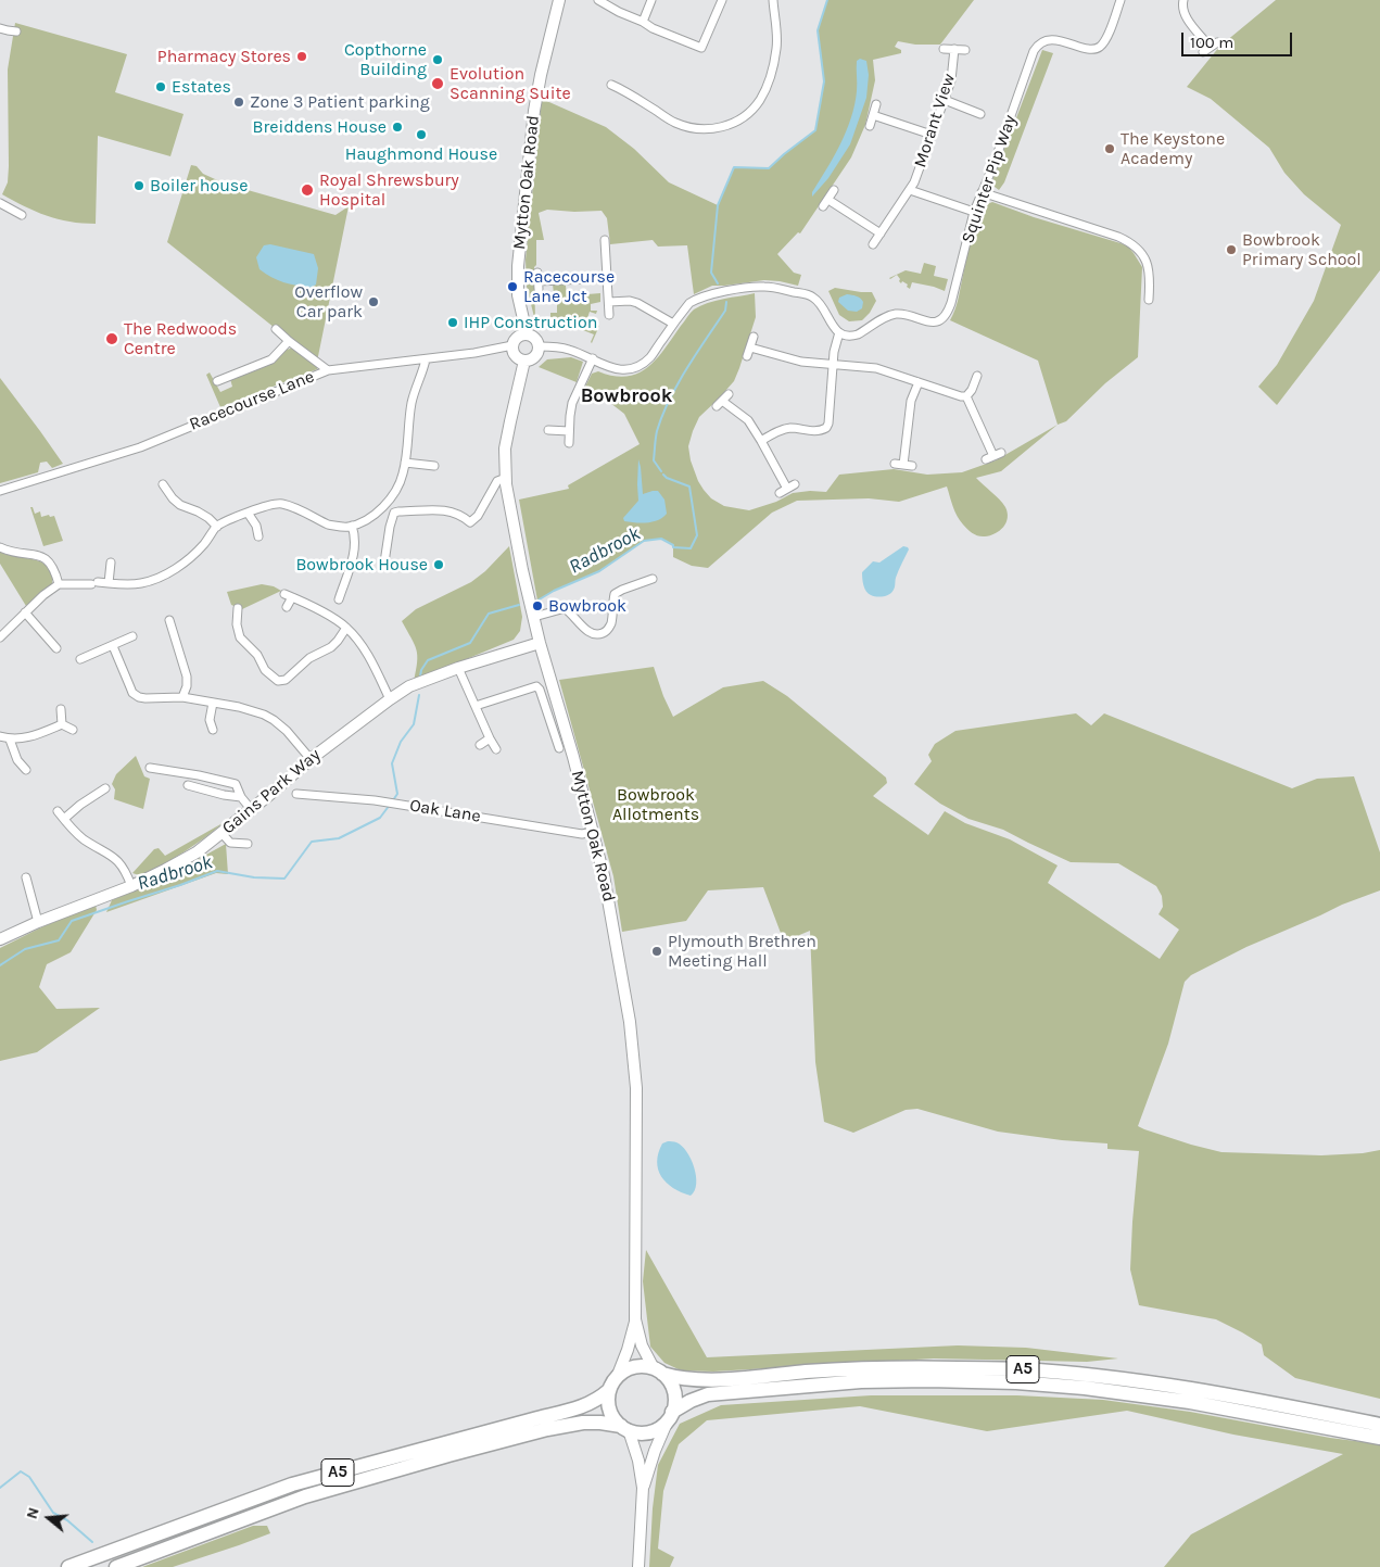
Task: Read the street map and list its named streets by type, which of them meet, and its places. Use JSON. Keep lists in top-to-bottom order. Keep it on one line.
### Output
{"streets":{"highway":["A5"],"main road":["Mytton Oak Road","Gains Park Way"],"street":["Morant View","Squinter Pip Way","Racecourse Lane","Oak Lane"]},"crossings":[["Morant View","Squinter Pip Way"],["Mytton Oak Road","Racecourse Lane"],["Mytton Oak Road","Gains Park Way"],["Mytton Oak Road","Oak Lane"],["Mytton Oak Road","A5"]],"districts":["Bowbrook"],"water":["Radbrook"],"parks":["Bowbrook Allotments"],"places":["Pharmacy Stores","Copthorne Building","Evolution Scanning Suite","Estates","Zone 3 Patient parking","Breiddens House","Haughmond House","The Keystone Academy","Boiler house","Royal Shrewsbury Hospital","Bowbrook Primary School","Racecourse Lane Jct","Overflow Car park","IHP Construction","The Redwoods Centre","Bowbrook House","Bowbrook","Plymouth Brethren Meeting Hall"],"scale_bar":"100 m","north":"left"}
